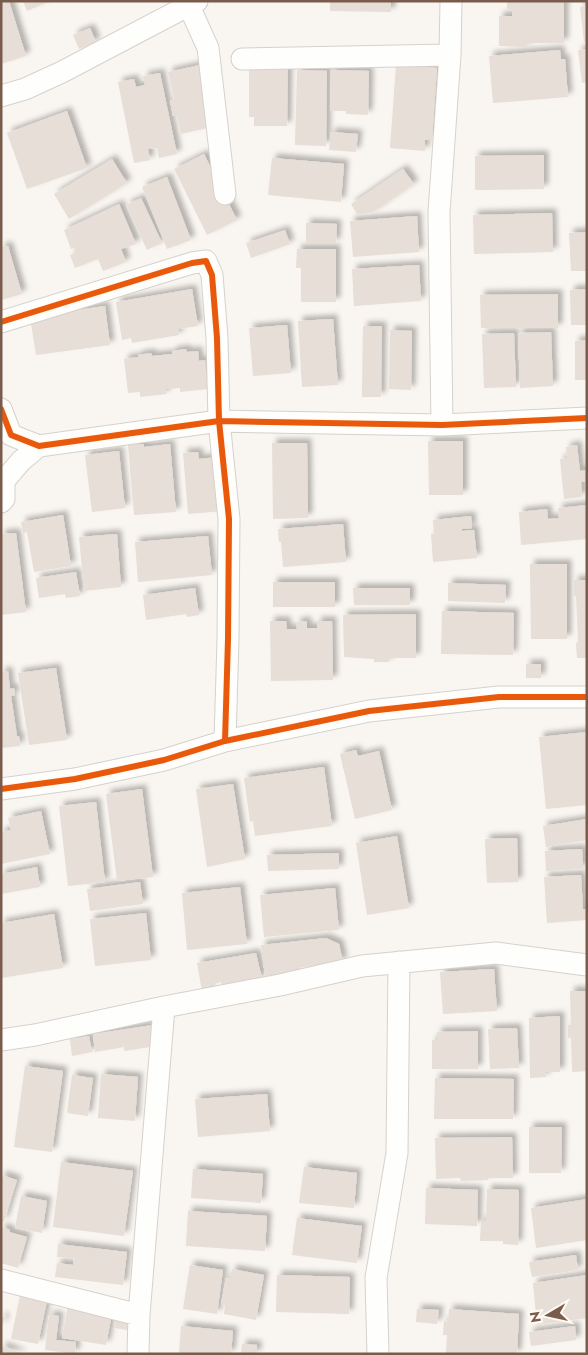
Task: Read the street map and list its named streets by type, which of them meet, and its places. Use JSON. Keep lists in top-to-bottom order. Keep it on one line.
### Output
{"north":"left"}
